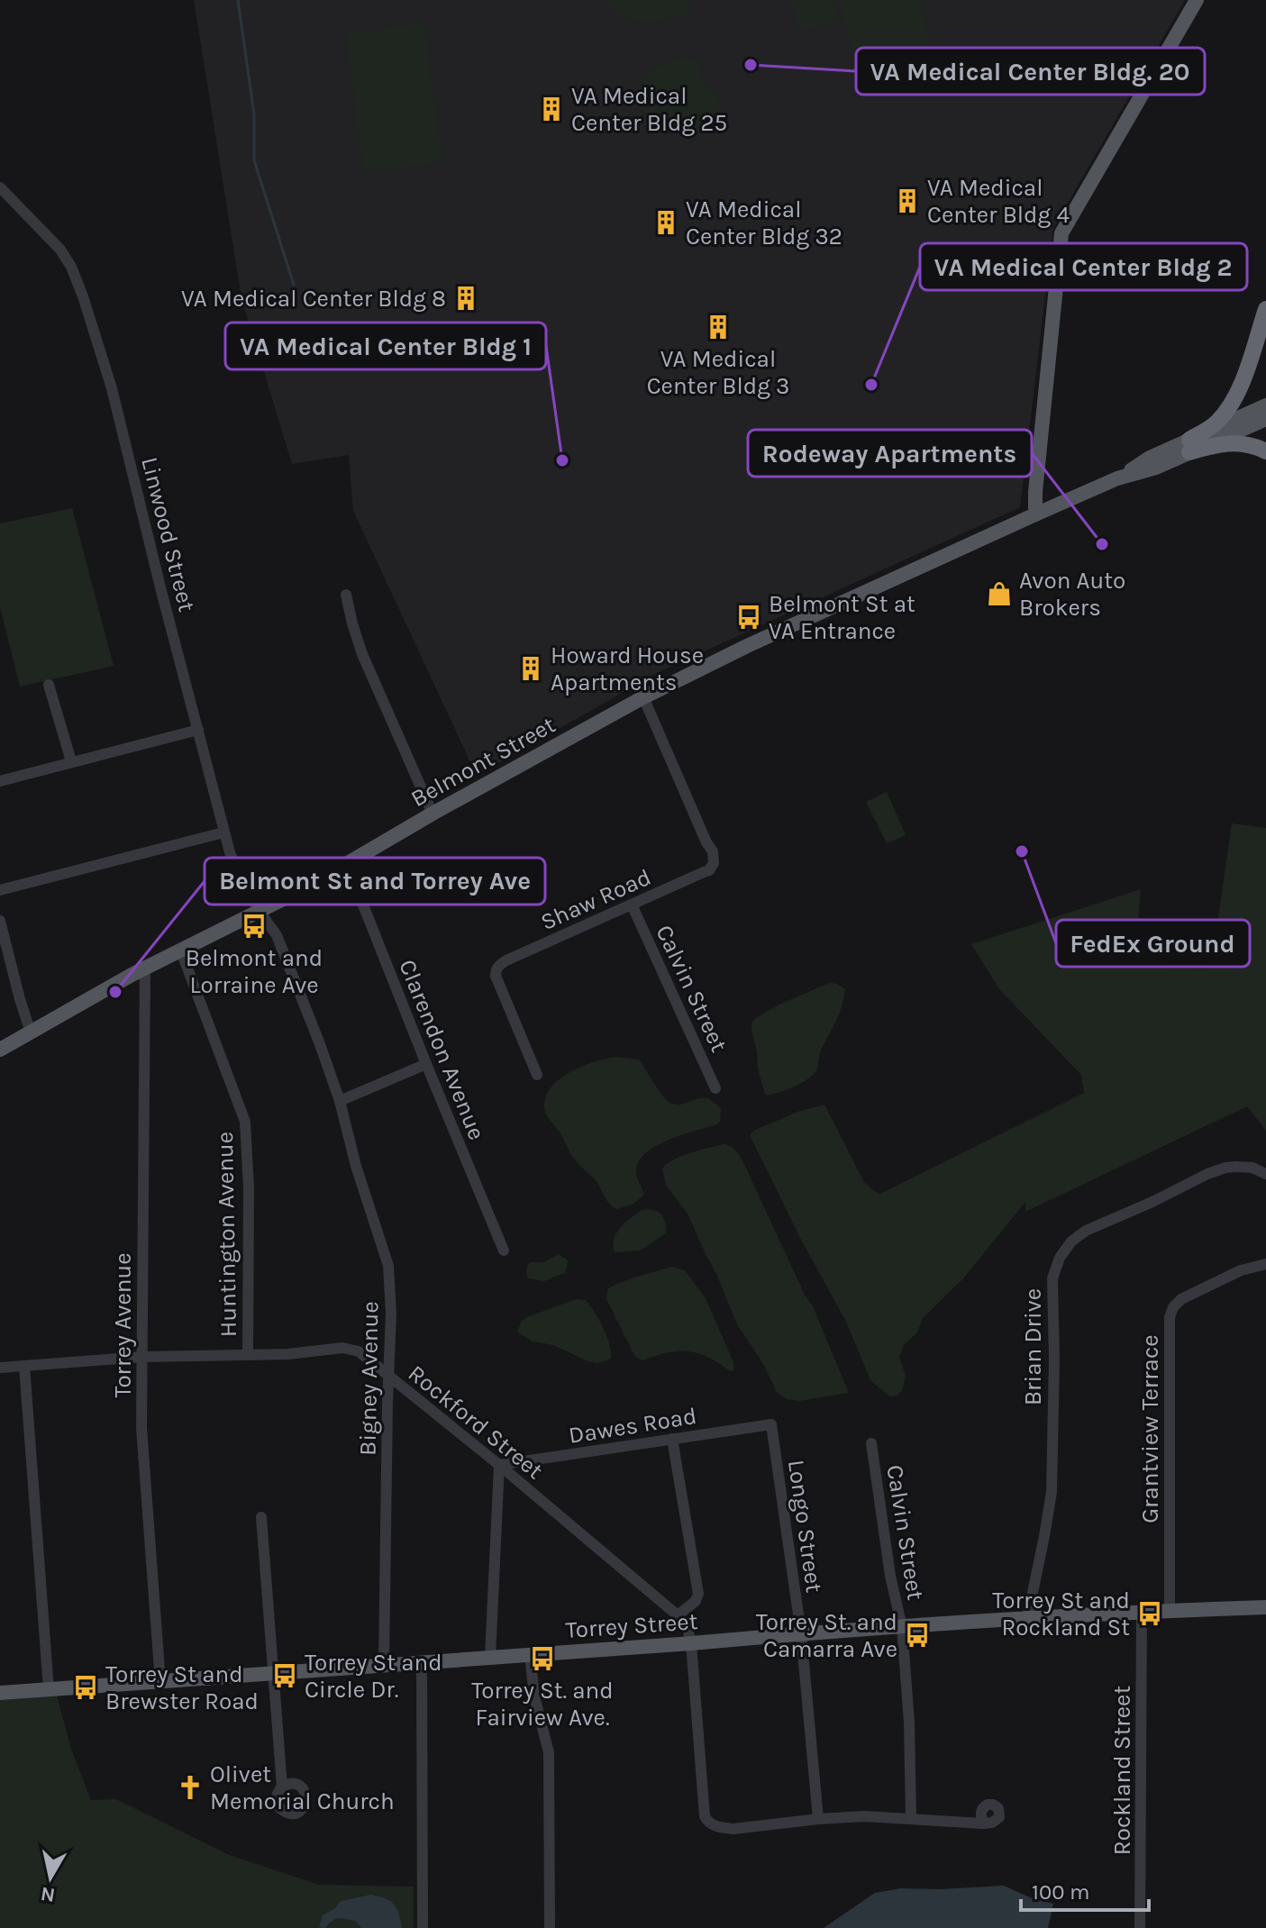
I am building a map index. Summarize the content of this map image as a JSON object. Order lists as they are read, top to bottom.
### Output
{
  "streets": {
    "main road": ["Belmont Street", "Torrey Street"],
    "street": [
      "Linwood Street",
      "Shaw Road",
      "Calvin Street",
      "Clarendon Avenue",
      "Huntington Avenue",
      "Torrey Avenue",
      "Brian Drive",
      "Bigney Avenue",
      "Rockford Street",
      "Dawes Road",
      "Grantview Terrace",
      "Longo Street",
      "Rockland Street"
    ]
  },
  "crossings": [
    ["Linwood Street", "Belmont Street"],
    ["Linwood Street", "Bigney Avenue"],
    ["Belmont Street", "Shaw Road"],
    ["Belmont Street", "Clarendon Avenue"],
    ["Belmont Street", "Huntington Avenue"],
    ["Belmont Street", "Torrey Avenue"],
    ["Belmont Street", "Bigney Avenue"],
    ["Shaw Road", "Calvin Street"],
    ["Calvin Street", "Torrey Street"],
    ["Huntington Avenue", "Rockford Street"],
    ["Torrey Avenue", "Rockford Street"],
    ["Torrey Avenue", "Torrey Street"],
    ["Brian Drive", "Torrey Street"],
    ["Bigney Avenue", "Rockford Street"],
    ["Bigney Avenue", "Torrey Street"],
    ["Rockford Street", "Dawes Road"],
    ["Rockford Street", "Torrey Street"],
    ["Dawes Road", "Longo Street"],
    ["Grantview Terrace", "Torrey Street"],
    ["Longo Street", "Torrey Street"],
    ["Torrey Street", "Rockland Street"]
  ],
  "places": {
    "other": [
      "VA Medical Center Bldg. 20",
      "VA Medical Center Bldg 2",
      "VA Medical Center Bldg 1",
      "Rodeway Apartments",
      "FedEx Ground",
      "Belmont St and Torrey Ave"
    ],
    "building": [
      "VA Medical Center Bldg 25",
      "VA Medical Center Bldg 4",
      "VA Medical Center Bldg 32",
      "VA Medical Center Bldg 8",
      "VA Medical Center Bldg 3",
      "Howard House Apartments"
    ],
    "shop": ["Avon Auto Brokers"],
    "bus stop": [
      "Belmont St at VA Entrance",
      "Belmont and Lorraine Ave",
      "Torrey St and Rockland St",
      "Torrey St. and Camarra Ave",
      "Torrey St. and Fairview Ave.",
      "Torrey St and Circle Dr.",
      "Torrey St and Brewster Road"
    ],
    "church": ["Olivet Memorial Church"]
  },
  "scale_bar": "100 m",
  "north": "bottom"
}
